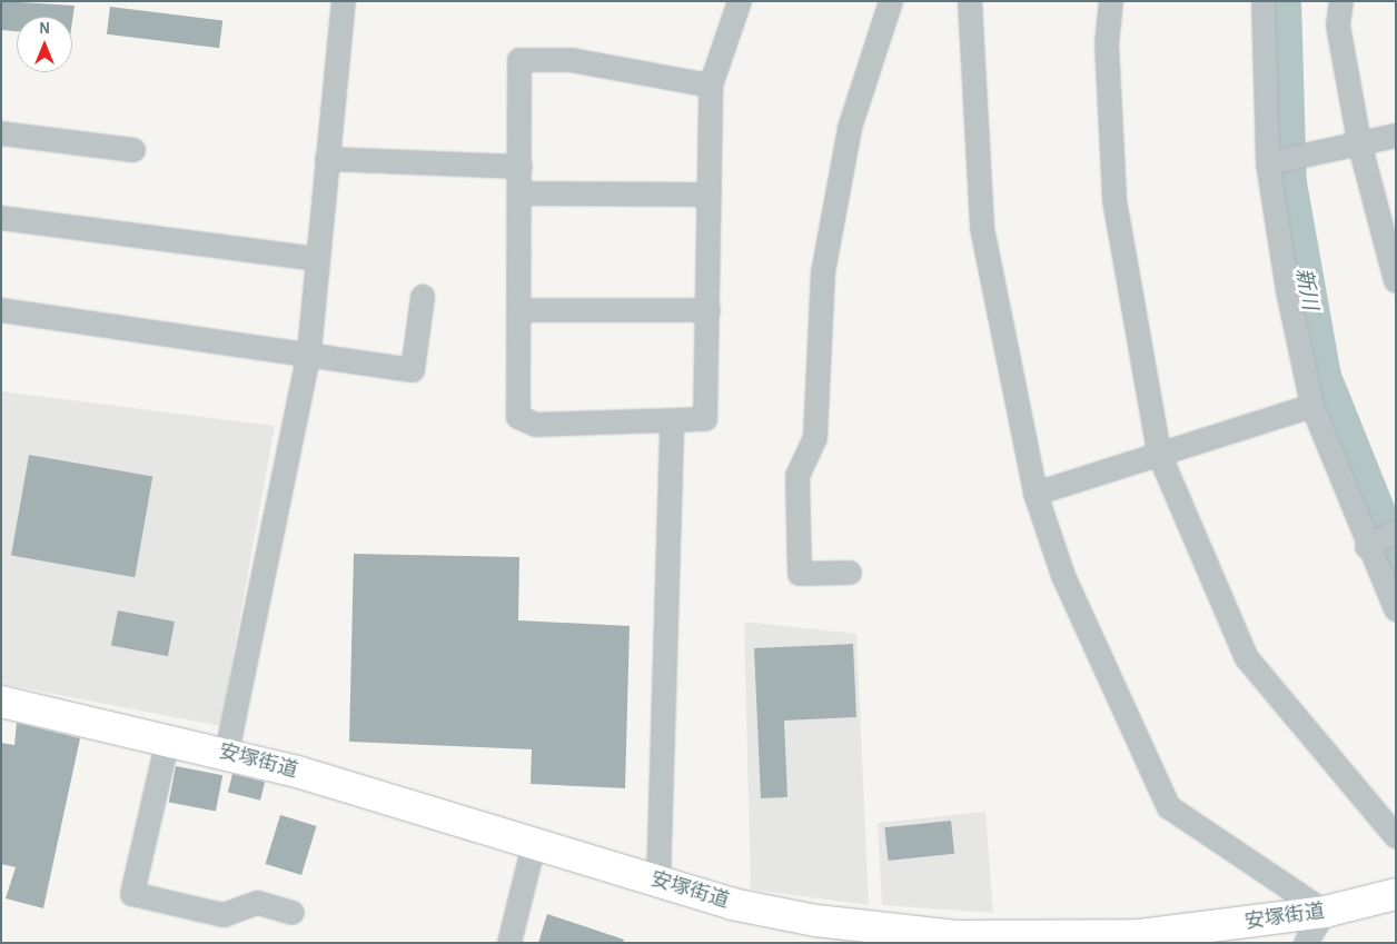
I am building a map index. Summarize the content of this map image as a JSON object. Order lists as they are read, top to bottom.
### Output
{
  "streets": {
    "main road": ["安塚街道"]
  },
  "water": ["新川"],
  "north": "top"
}
